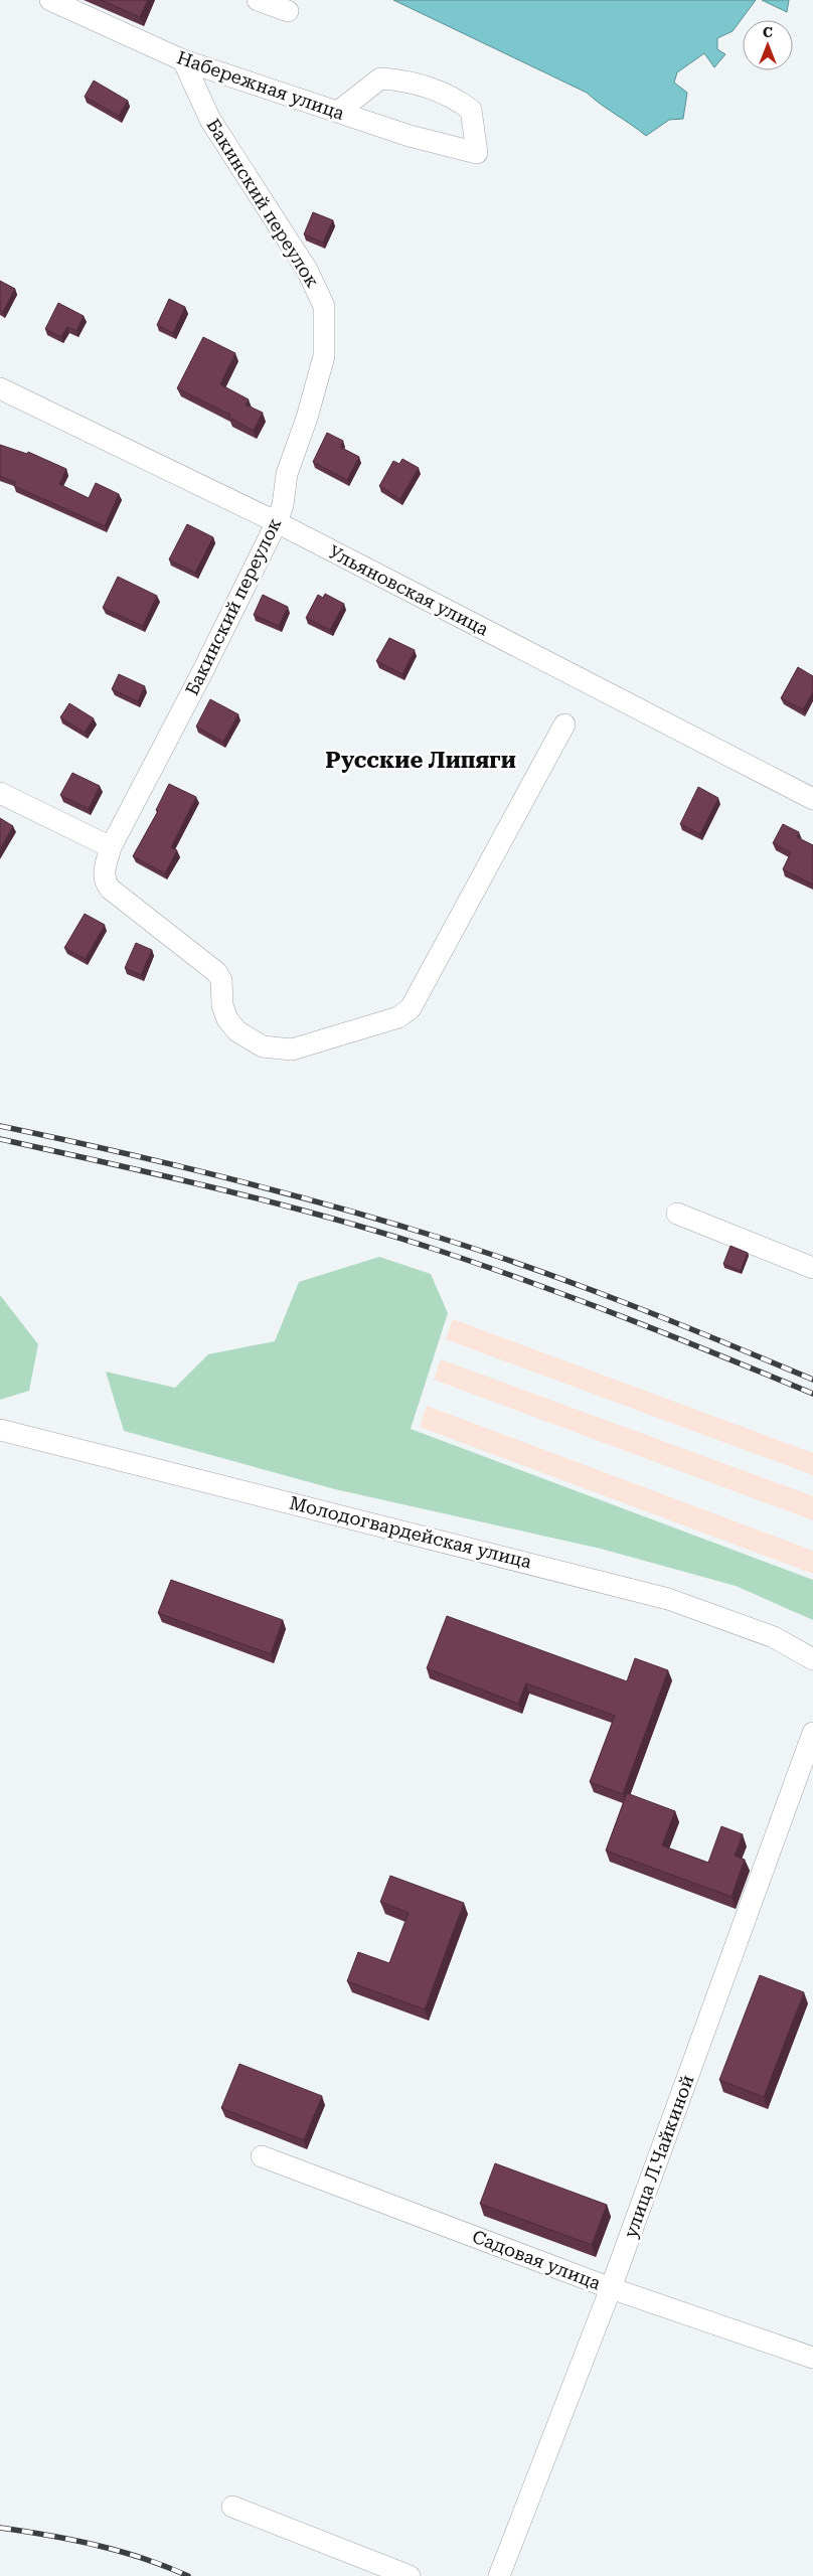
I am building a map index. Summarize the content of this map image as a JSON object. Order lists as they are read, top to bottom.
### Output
{
  "streets": {
    "street": [
      "Набережная улица",
      "Бакинский переулок",
      "Ульяновская улица",
      "Молодогвардейская улица",
      "улица Л.Чайкиной",
      "Садовая улица"
    ]
  },
  "crossings": [
    ["Набережная улица", "Бакинский переулок"],
    ["Бакинский переулок", "Ульяновская улица"],
    ["улица Л.Чайкиной", "Садовая улица"]
  ],
  "districts": ["Русские Липяги"],
  "north": "top"
}
